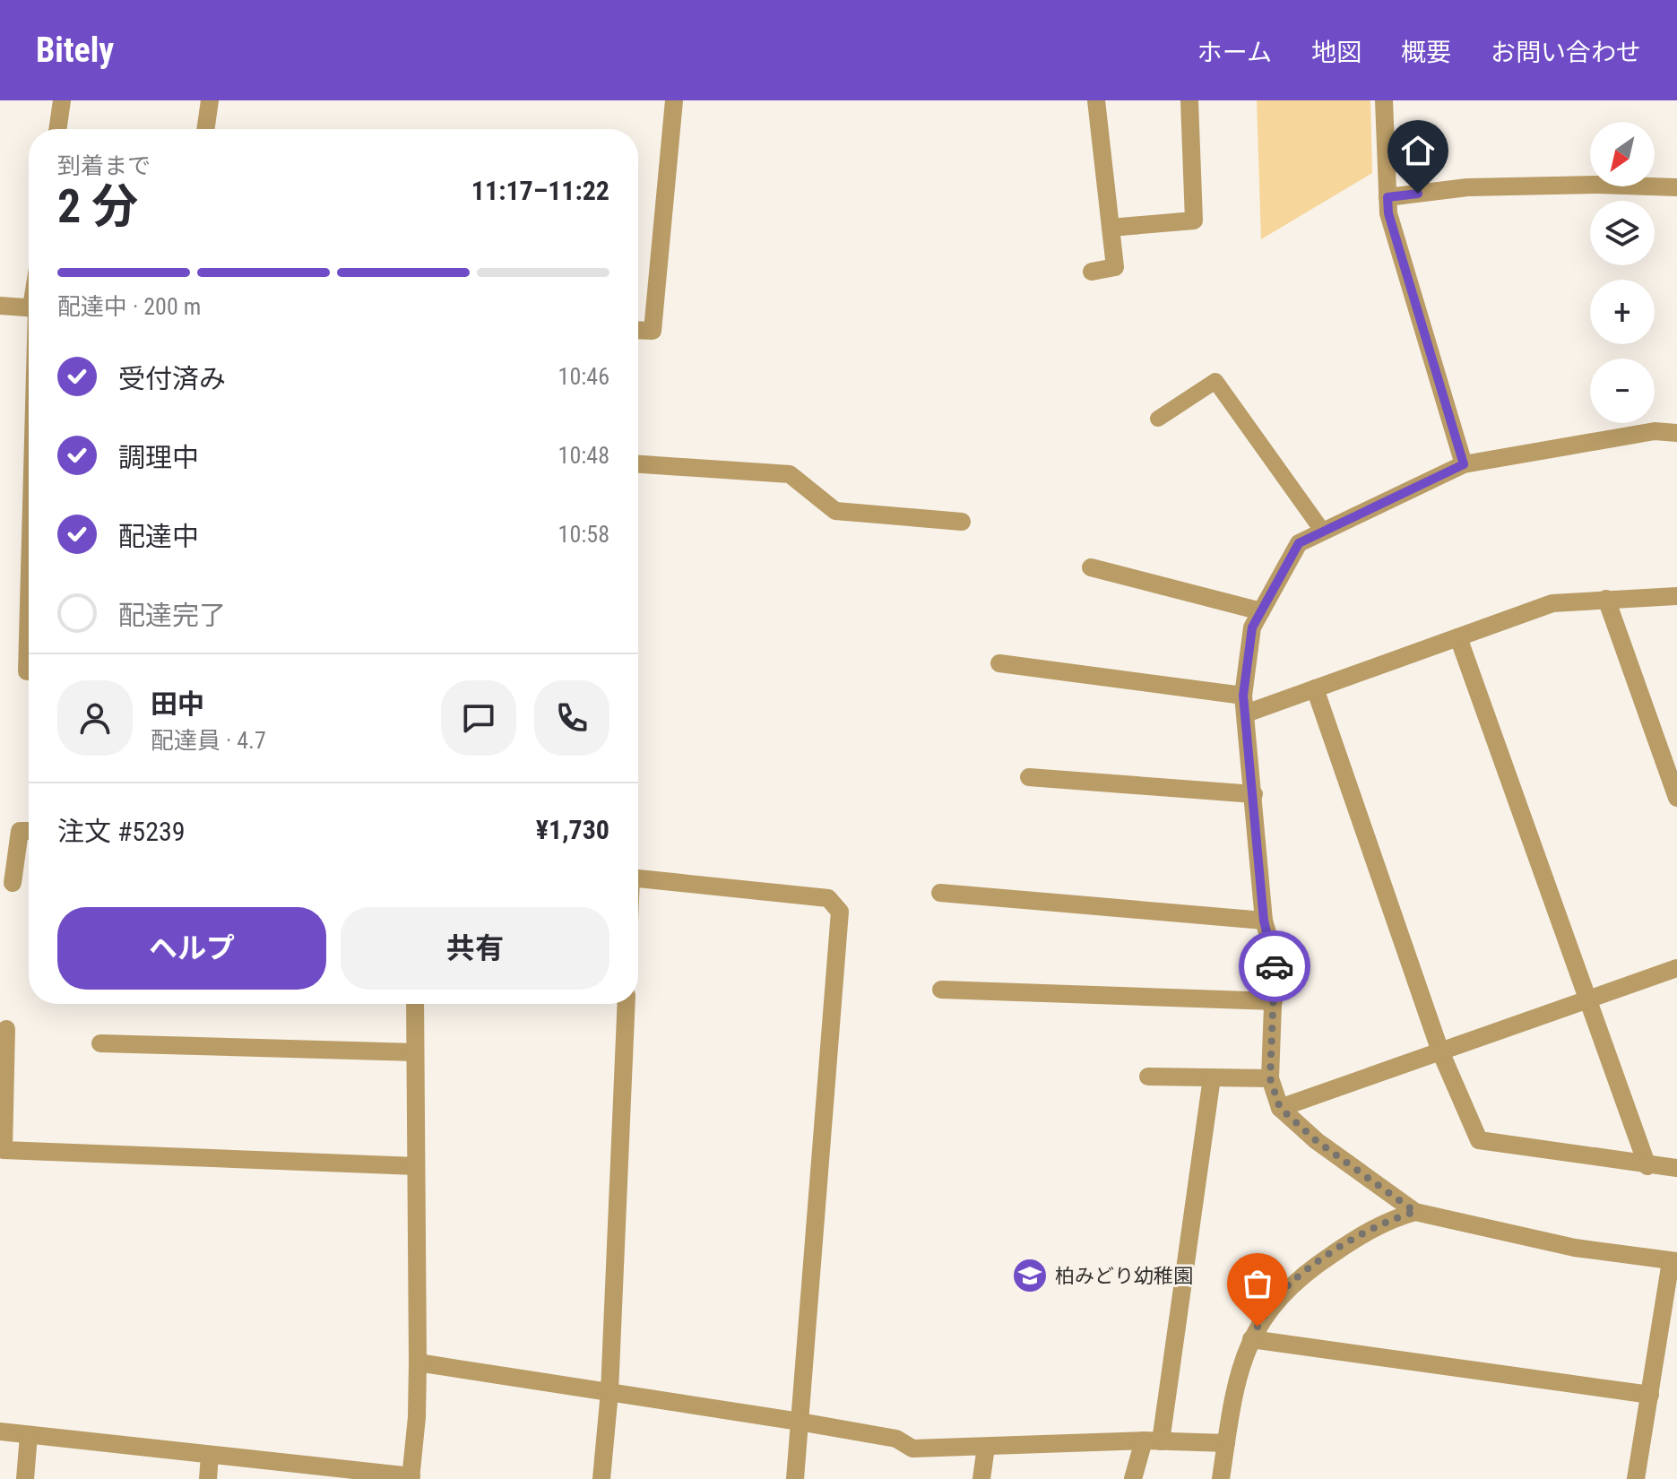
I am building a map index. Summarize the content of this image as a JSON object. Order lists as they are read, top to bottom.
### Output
{
  "places": {
    "school or university": ["柏みどり幼稚園"]
  },
  "north": "bottom left",
  "page": {
    "header": "Bitely",
    "nav": [
      "ホーム",
      "地図",
      "概要",
      "お問い合わせ"
    ],
    "map_buttons": ["+", "−"],
    "heading": ["2 分", "到着まで", "11:17–11:22"],
    "panel": [
      "田中",
      "配達員 · 4.7",
      "注文 #5239",
      "¥1,730"
    ],
    "bar": "配達中 · 200 m",
    "list": [
      ["受付済み", "10:46"],
      ["調理中", "10:48"],
      ["配達中", "10:58"],
      "配達完了"
    ],
    "buttons": ["ヘルプ", "共有"]
  }
}
